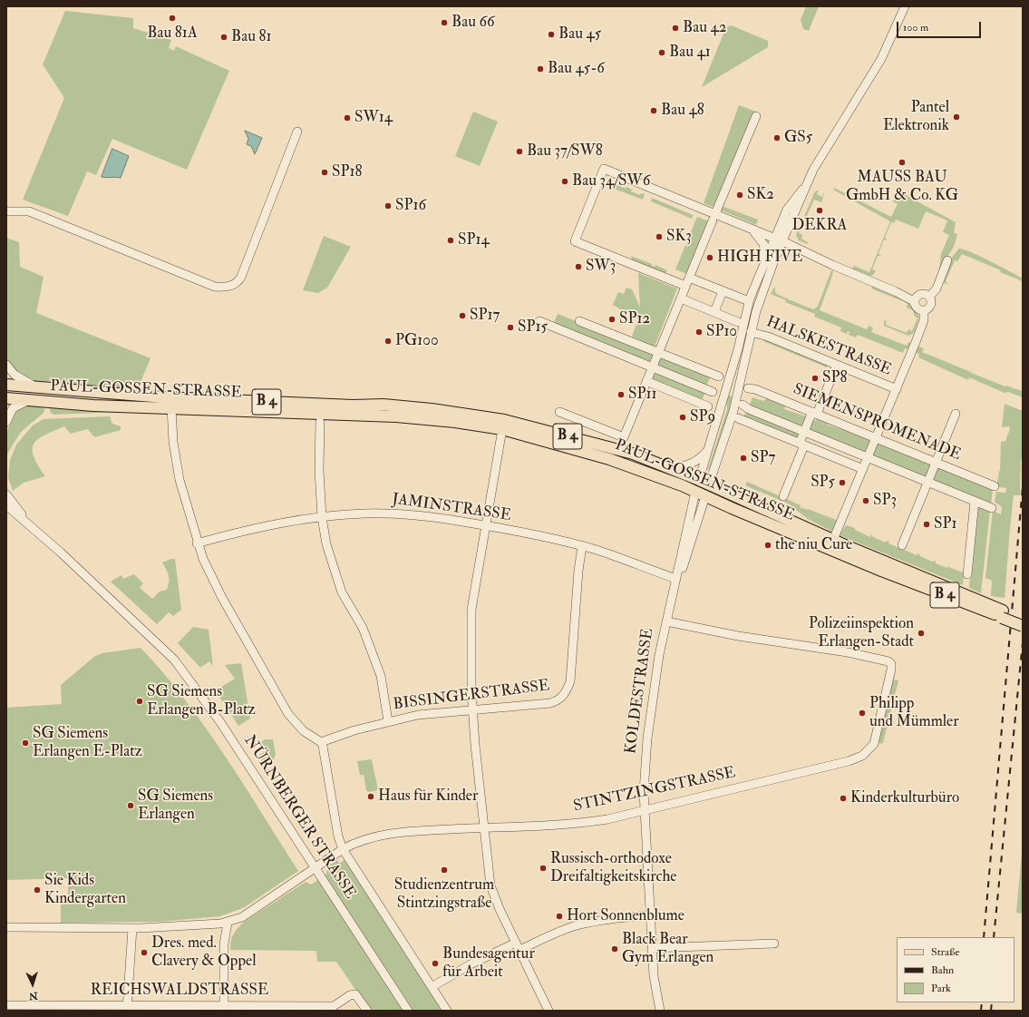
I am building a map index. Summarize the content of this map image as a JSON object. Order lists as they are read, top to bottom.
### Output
{
  "streets": {
    "main road": ["PAUL-GOSSEN-STRASSE", "B 4", "KOLDESTRASSE"],
    "street": [
      "HALSKESTRASSE",
      "SIEMENSPROMENADE",
      "JAMINSTRASSE",
      "BISSINGERSTRASSE",
      "STINTZINGSTRASSE",
      "NÜRNBERGER STRASSE",
      "REICHSWALDSTRASSE"
    ]
  },
  "crossings": [
    ["PAUL-GOSSEN-STRASSE", "KOLDESTRASSE"],
    ["JAMINSTRASSE", "KOLDESTRASSE"],
    ["JAMINSTRASSE", "BISSINGERSTRASSE"],
    ["KOLDESTRASSE", "STINTZINGSTRASSE"],
    ["STINTZINGSTRASSE", "NÜRNBERGER STRASSE"]
  ],
  "places": [
    "Bau 81A",
    "Bau 66",
    "Bau 42",
    "Bau 45",
    "Bau 81",
    "Bau 41",
    "Bau 45-6",
    "Bau 48",
    "Pantel Elektronik",
    "SW14",
    "GS5",
    "Bau 37/SW8",
    "MAUSS BAU GmbH & Co. KG",
    "SP18",
    "Bau 34/SW6",
    "SK2",
    "SP16",
    "DEKRA",
    "SK3",
    "SP14",
    "HIGH FIVE",
    "SW3",
    "SP17",
    "SP12",
    "SP15",
    "SP10",
    "PG100",
    "SP8",
    "SP11",
    "SP9",
    "SP7",
    "SP5",
    "SP3",
    "SP1",
    "the niu Cure",
    "Polizeiinspektion Erlangen-Stadt",
    "SG Siemens Erlangen B-Platz",
    "Philipp und Mümmler",
    "SG Siemens Erlangen E-Platz",
    "Haus für Kinder",
    "Kinderkulturbüro",
    "SG Siemens Erlangen",
    "Russisch-orthodoxe Dreifaltigkeitskirche",
    "Studienzentrum Stintzingstraße",
    "Sie Kids Kindergarten",
    "Hort Sonnenblume",
    "Black Bear Gym Erlangen",
    "Dres. med. Clavery & Oppel",
    "Bundesagentur für Arbeit"
  ],
  "legend": ["Straße", "Bahn", "Park"],
  "scale_bar": "100 m",
  "north": "bottom"
}
